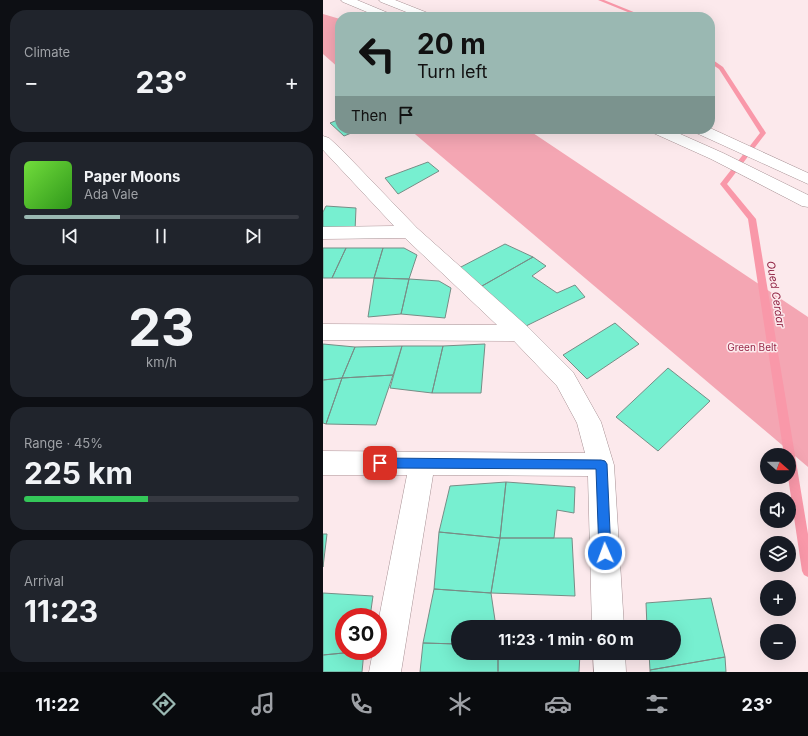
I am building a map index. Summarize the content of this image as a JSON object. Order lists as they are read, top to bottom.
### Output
{
  "water": ["Oued Cerdar"],
  "parks": ["Green Belt"],
  "north": "right",
  "page": {
    "tile": [
      "Climate",
      ["23", "km/h"],
      ["Range · 45%", "225 km"],
      ["Arrival", "11:23"]
    ],
    "turn": ["20 m", "Turn left"],
    "heat": ["−", "23°", "+"],
    "then": "Then",
    "song": ["Paper Moons", "Ada Vale"],
    "map_buttons": ["+", "−"],
    "limit": "30",
    "trip": "11:23 · 1 min · 60 m",
    "tabs": ["11:22", "23°"]
  }
}
